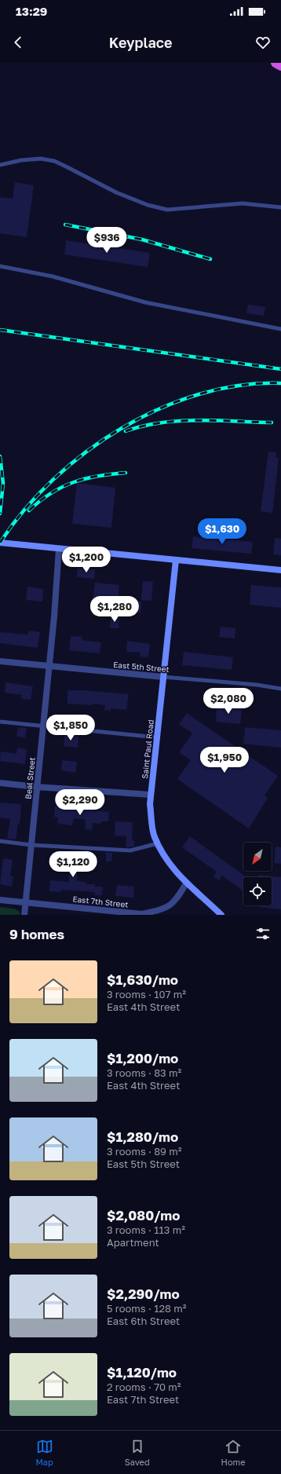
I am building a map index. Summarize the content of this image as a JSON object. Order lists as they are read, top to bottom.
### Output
{
  "streets": {
    "main road": ["Saint Paul Road"],
    "street": ["East 5th Street", "Beal Street", "East 7th Street"]
  },
  "crossings": [
    ["East 5th Street", "Saint Paul Road"],
    ["East 5th Street", "Beal Street"],
    ["Saint Paul Road", "East 7th Street"],
    ["Beal Street", "East 7th Street"]
  ],
  "north": "bottom left",
  "page": {
    "status": "13:29",
    "header": "Keyplace",
    "price": [
      "$936",
      "$1,630",
      "$1,200",
      "$1,280",
      "$2,080",
      "$1,850",
      "$1,950",
      "$2,290",
      "$1,120"
    ],
    "heading": "9 homes",
    "list": [
      {
        "name": "$1,630/mo",
        "note": "3 rooms · 107 m² · East 4th Street"
      },
      {
        "name": "$1,200/mo",
        "note": "3 rooms · 83 m² · East 4th Street"
      },
      {
        "name": "$1,280/mo",
        "note": "3 rooms · 89 m² · East 5th Street"
      },
      {
        "name": "$2,080/mo",
        "note": "3 rooms · 113 m² · Apartment"
      },
      {
        "name": "$2,290/mo",
        "note": "5 rooms · 128 m² · East 6th Street"
      },
      {
        "name": "$1,120/mo",
        "note": "2 rooms · 70 m² · East 7th Street"
      }
    ],
    "tabs": ["Map", "Saved", "Home"]
  }
}
